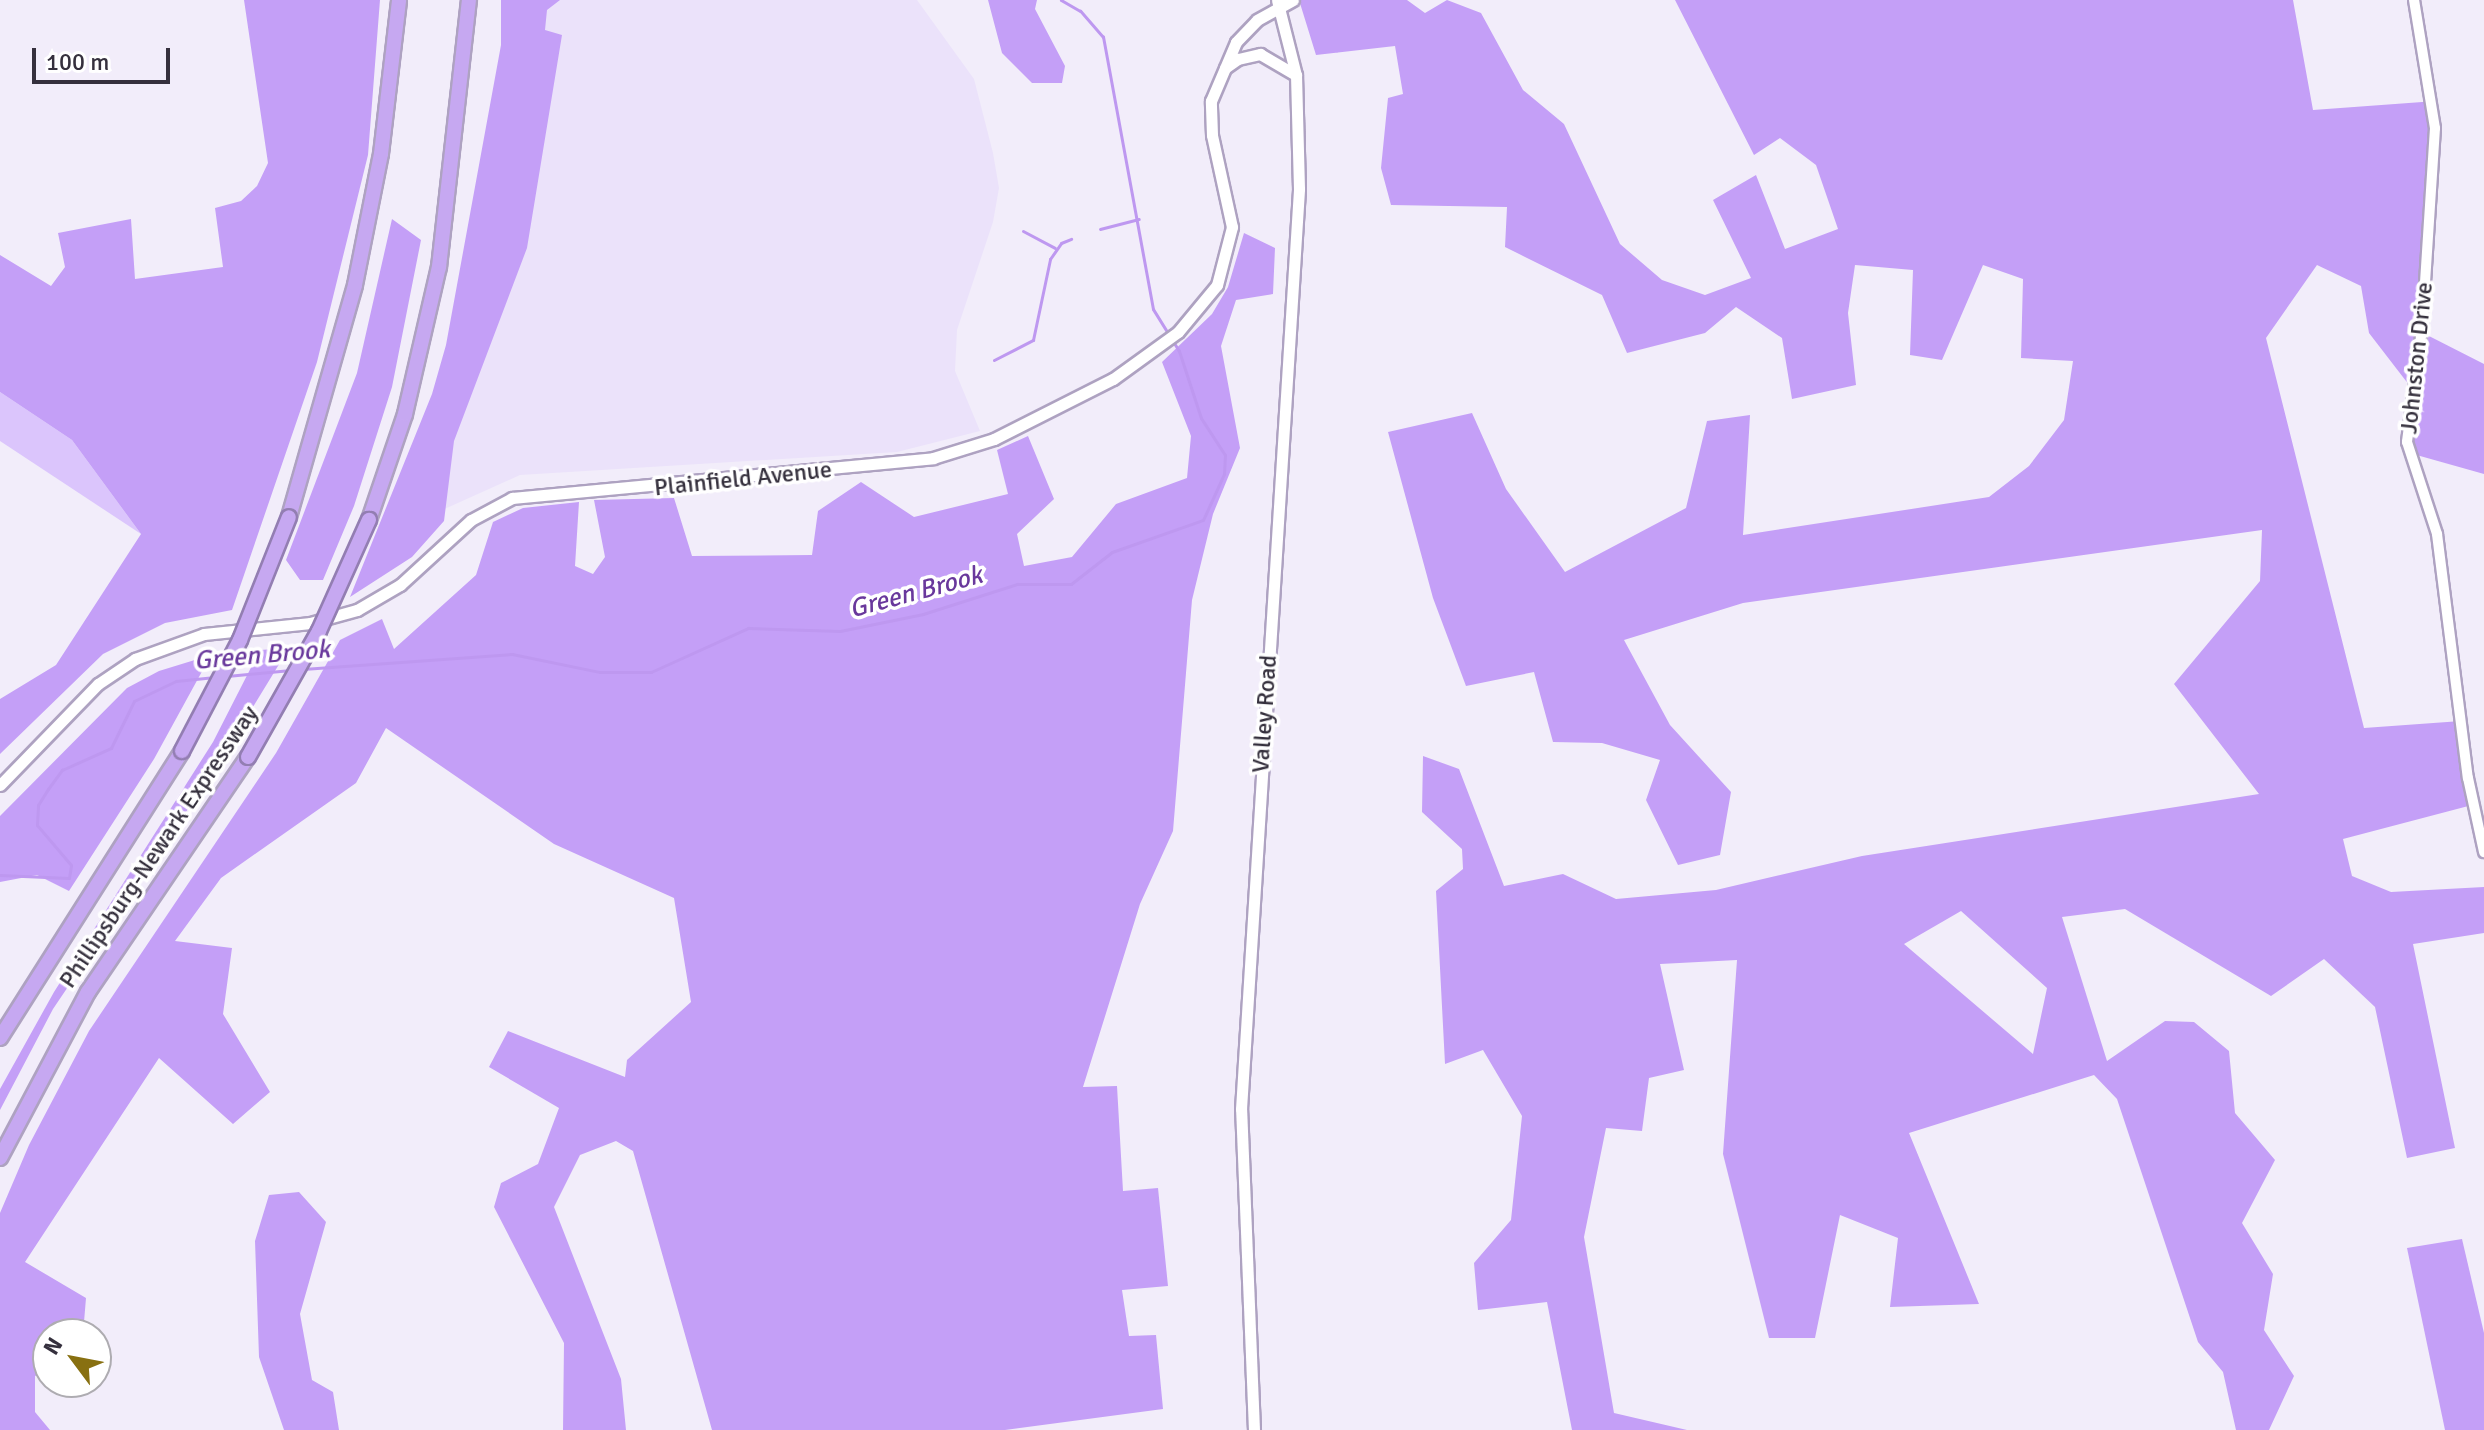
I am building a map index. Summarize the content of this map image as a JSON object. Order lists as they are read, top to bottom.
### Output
{
  "streets": {
    "highway": ["Phillipsburg-Newark Expressway"],
    "main road": ["Plainfield Avenue", "Valley Road"],
    "street": ["Johnston Drive"]
  },
  "crossings": [
    ["Plainfield Avenue", "Valley Road"]
  ],
  "water": ["Green Brook"],
  "scale_bar": "100 m",
  "north": "top left"
}
